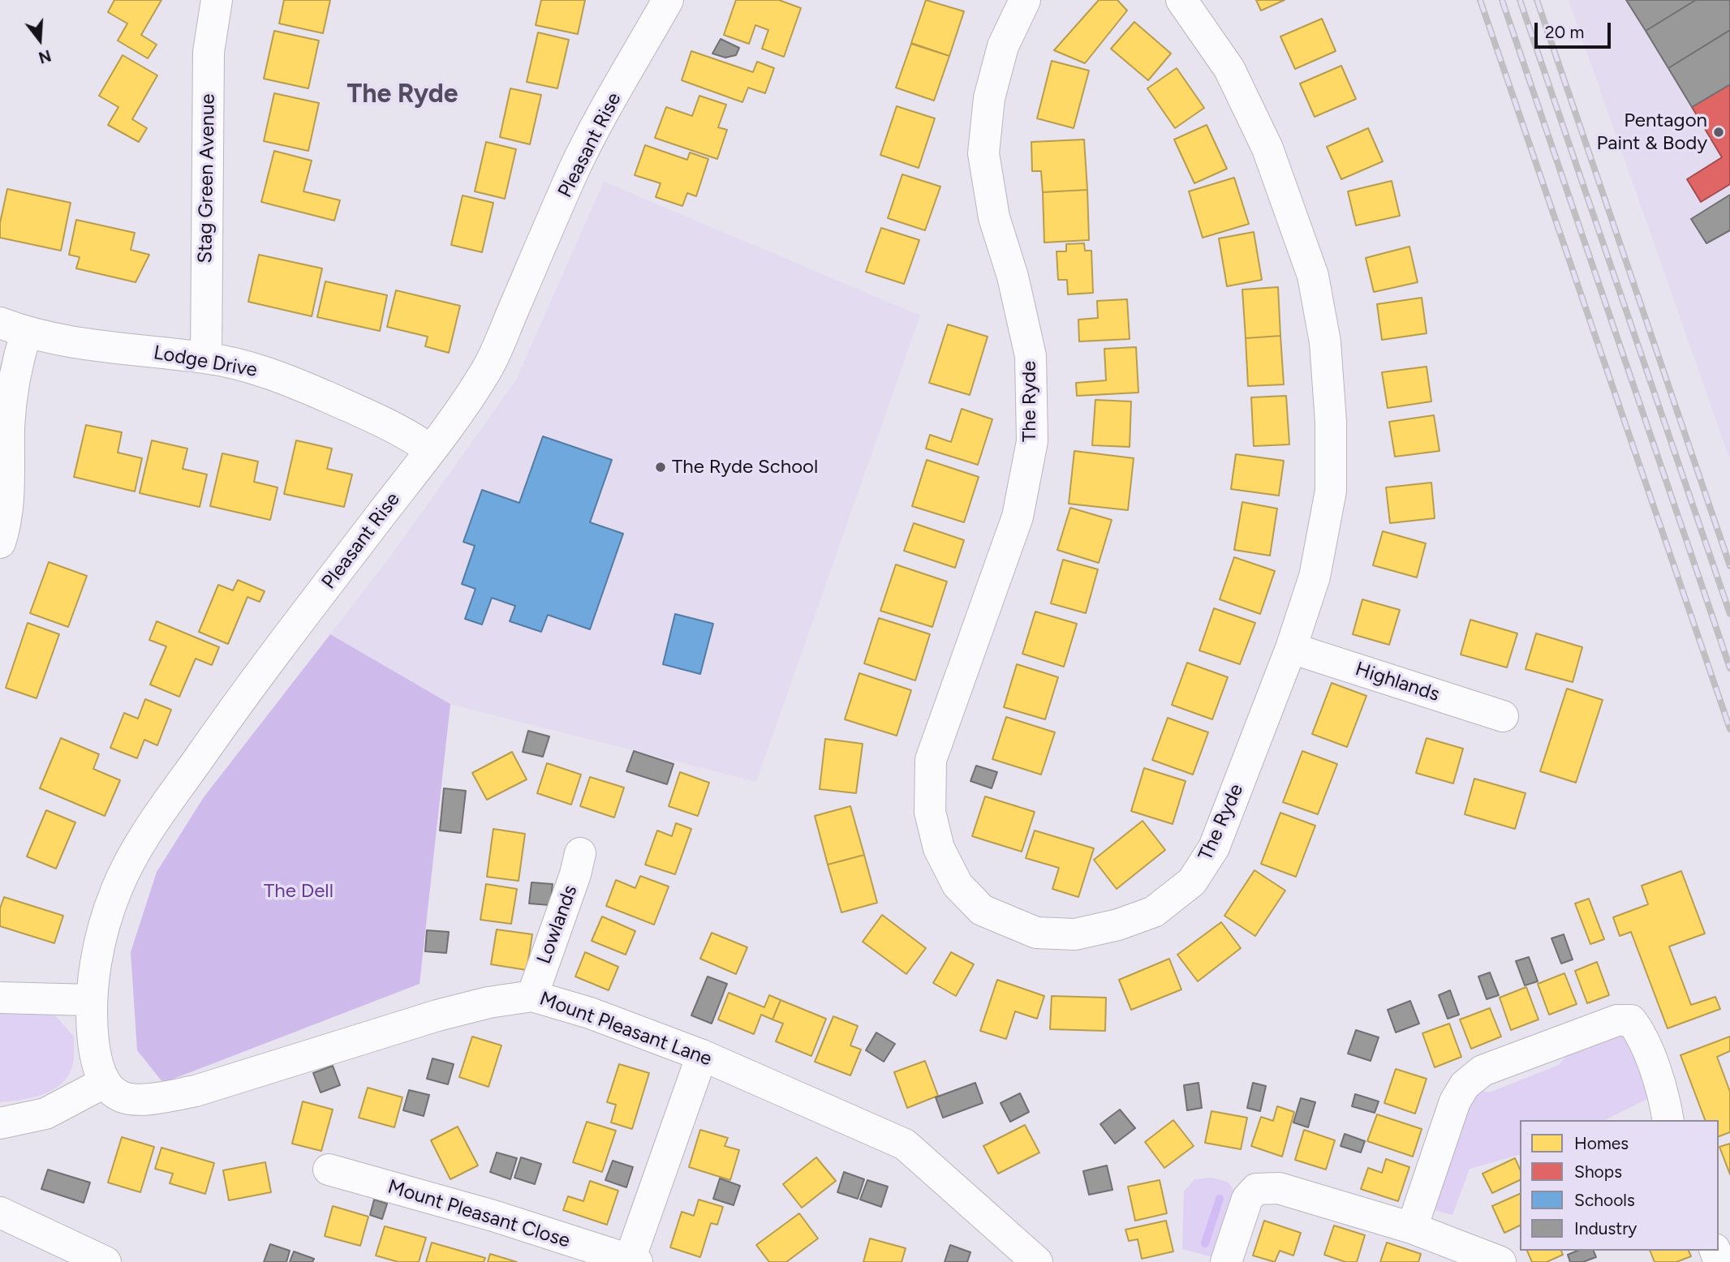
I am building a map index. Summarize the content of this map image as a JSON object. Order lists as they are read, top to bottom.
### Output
{
  "streets": {
    "main road": [
      "Pleasant Rise",
      "Stag Green Avenue",
      "Lodge Drive",
      "The Ryde",
      "Highlands",
      "Lowlands",
      "Mount Pleasant Lane",
      "Mount Pleasant Close"
    ]
  },
  "crossings": [
    ["Pleasant Rise", "Lodge Drive"],
    ["Pleasant Rise", "Mount Pleasant Lane"],
    ["Stag Green Avenue", "Lodge Drive"],
    ["The Ryde", "Highlands"],
    ["Lowlands", "Mount Pleasant Lane"],
    ["Mount Pleasant Lane", "Mount Pleasant Close"]
  ],
  "districts": ["The Ryde"],
  "parks": ["The Dell"],
  "places": ["Pentagon Paint & Body", "The Ryde School"],
  "legend": [
    "Homes",
    "Shops",
    "Schools",
    "Industry"
  ],
  "scale_bar": "20 m",
  "north": "bottom"
}
